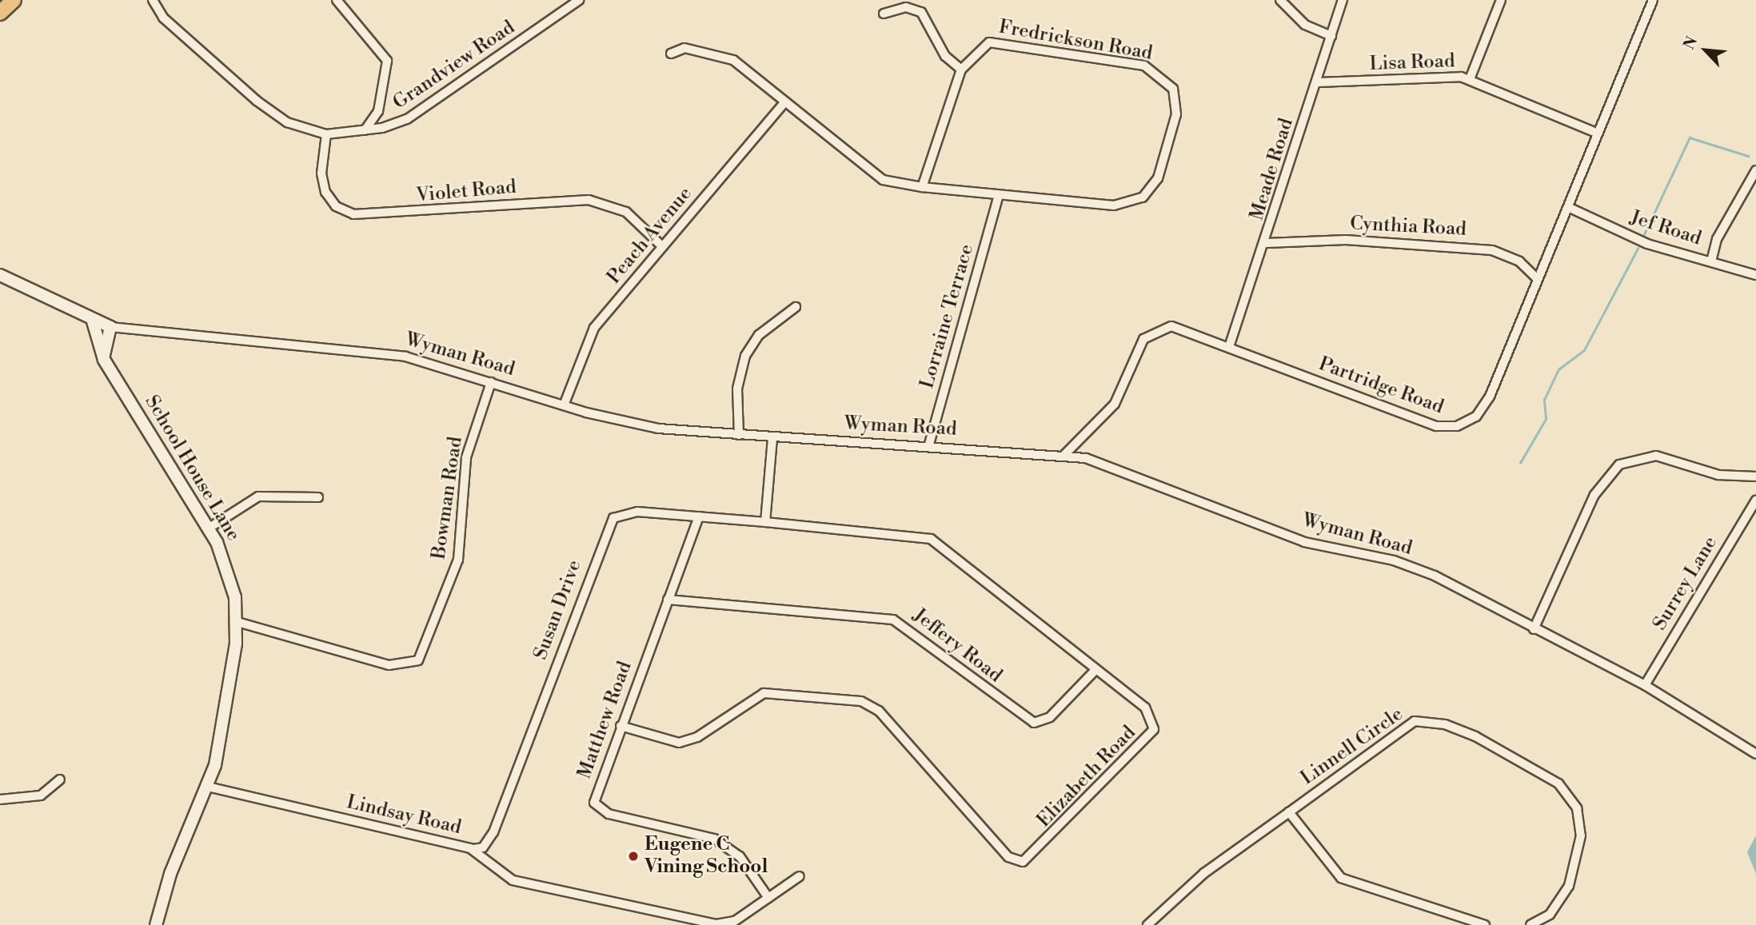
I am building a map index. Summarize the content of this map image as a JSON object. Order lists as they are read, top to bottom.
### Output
{
  "streets": {
    "street": [
      "Fredrickson Road",
      "Lisa Road",
      "Grandview Road",
      "Meade Road",
      "Violet Road",
      "Cynthia Road",
      "Jef Road",
      "Peach Avenue",
      "Lorraine Terrace",
      "Wyman Road",
      "Partridge Road",
      "School House Lane",
      "Bowman Road",
      "Surrey Lane",
      "Susan Drive",
      "Jeffery Road",
      "Matthew Road",
      "Linnell Circle",
      "Elizabeth Road",
      "Lindsay Road"
    ]
  },
  "crossings": [
    ["Fredrickson Road", "Peach Avenue"],
    ["Fredrickson Road", "Lorraine Terrace"],
    ["Lisa Road", "Meade Road"],
    ["Lisa Road", "Partridge Road"],
    ["Grandview Road", "Violet Road"],
    ["Meade Road", "Cynthia Road"],
    ["Meade Road", "Partridge Road"],
    ["Violet Road", "Peach Avenue"],
    ["Cynthia Road", "Partridge Road"],
    ["Jef Road", "Partridge Road"],
    ["Peach Avenue", "Wyman Road"],
    ["Lorraine Terrace", "Wyman Road"],
    ["Wyman Road", "Partridge Road"],
    ["Wyman Road", "School House Lane"],
    ["Wyman Road", "Bowman Road"],
    ["Wyman Road", "Surrey Lane"],
    ["School House Lane", "Bowman Road"],
    ["School House Lane", "Lindsay Road"],
    ["Susan Drive", "Matthew Road"],
    ["Susan Drive", "Elizabeth Road"],
    ["Susan Drive", "Lindsay Road"],
    ["Jeffery Road", "Matthew Road"],
    ["Jeffery Road", "Elizabeth Road"],
    ["Matthew Road", "Elizabeth Road"],
    ["Matthew Road", "Lindsay Road"]
  ],
  "places": ["Eugene C Vining School"],
  "north": "top left"
}
